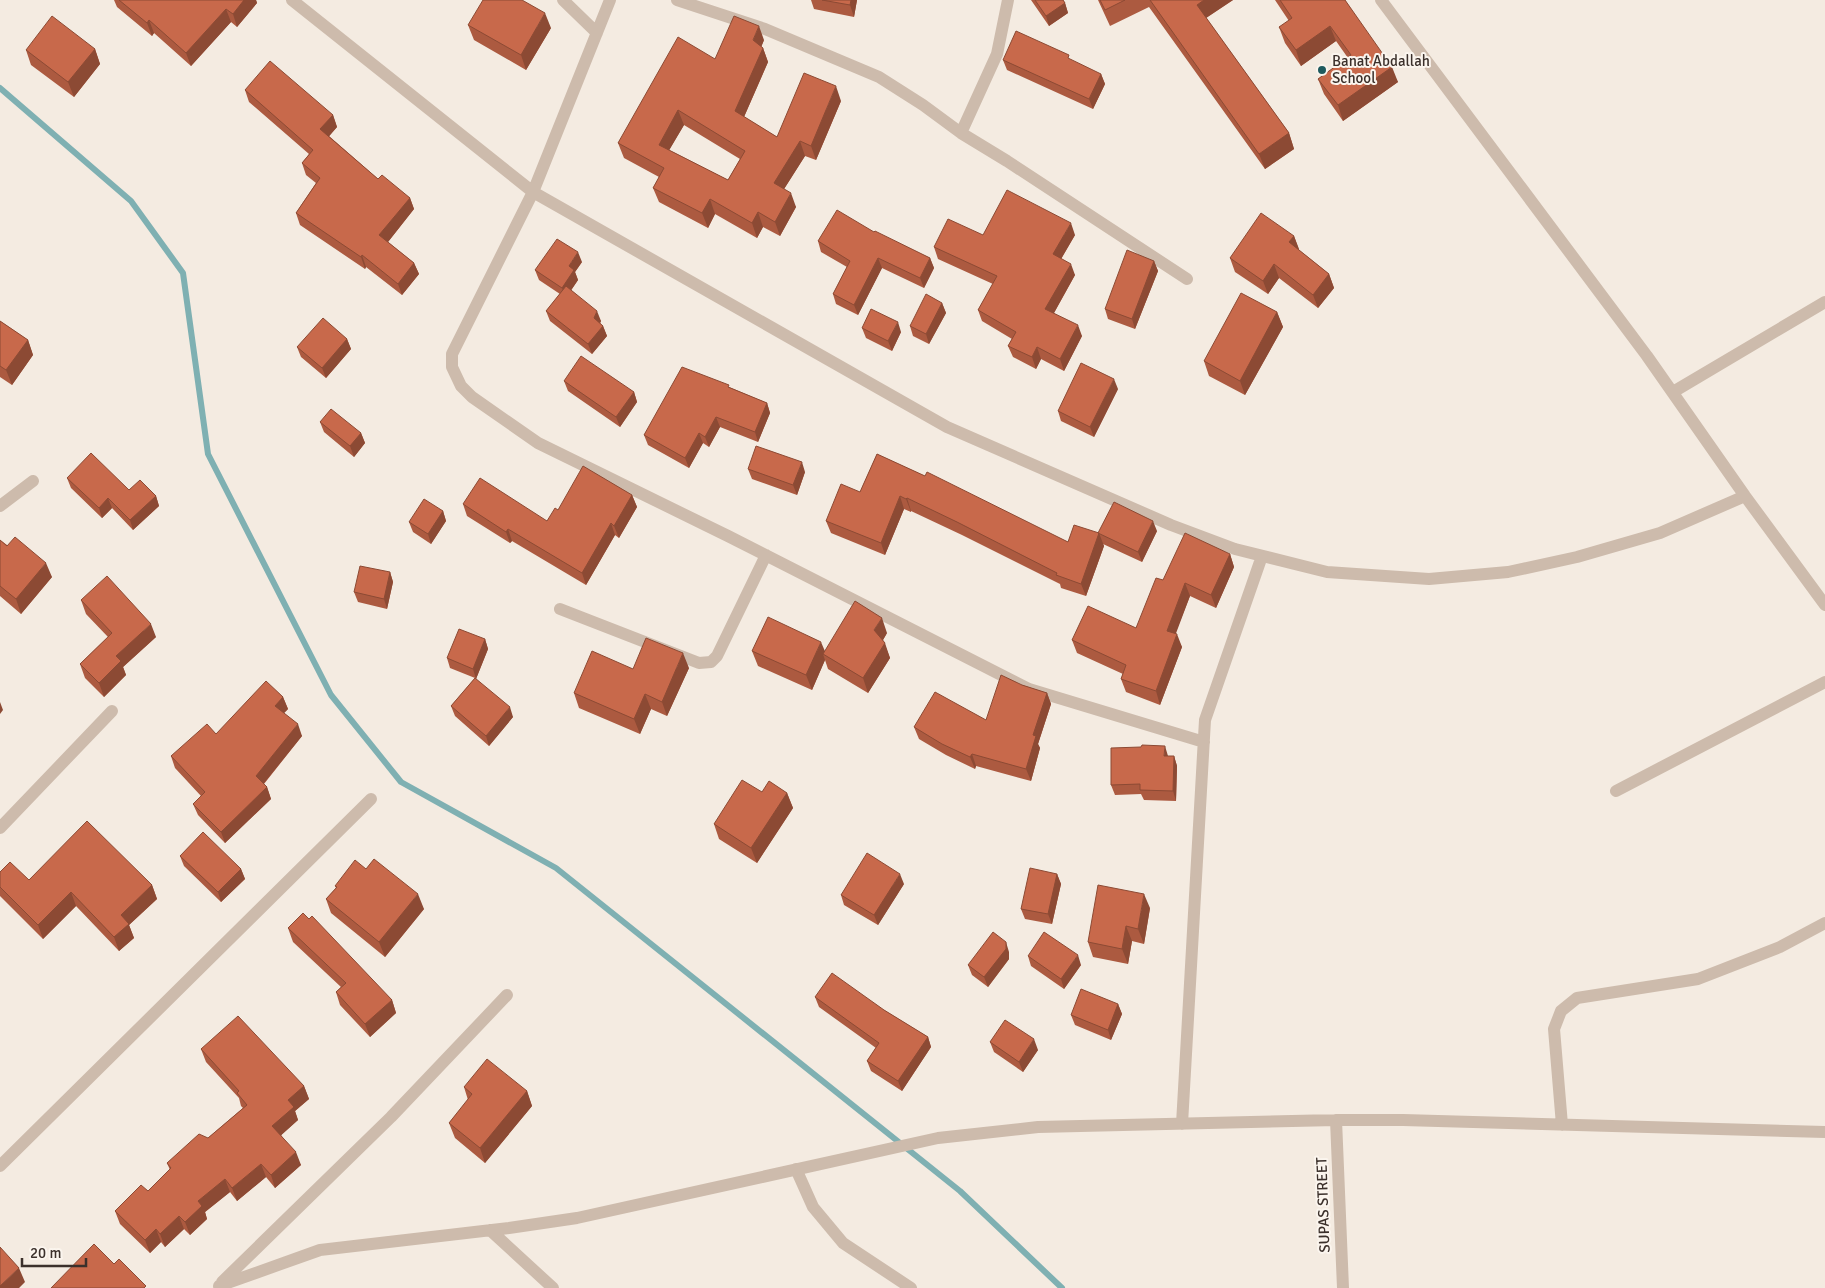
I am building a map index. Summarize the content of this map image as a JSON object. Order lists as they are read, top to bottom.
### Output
{
  "streets": {
    "street": ["SUPAS STREET"]
  },
  "places": ["Banat Abdallah School"],
  "scale_bar": "20 m"
}
